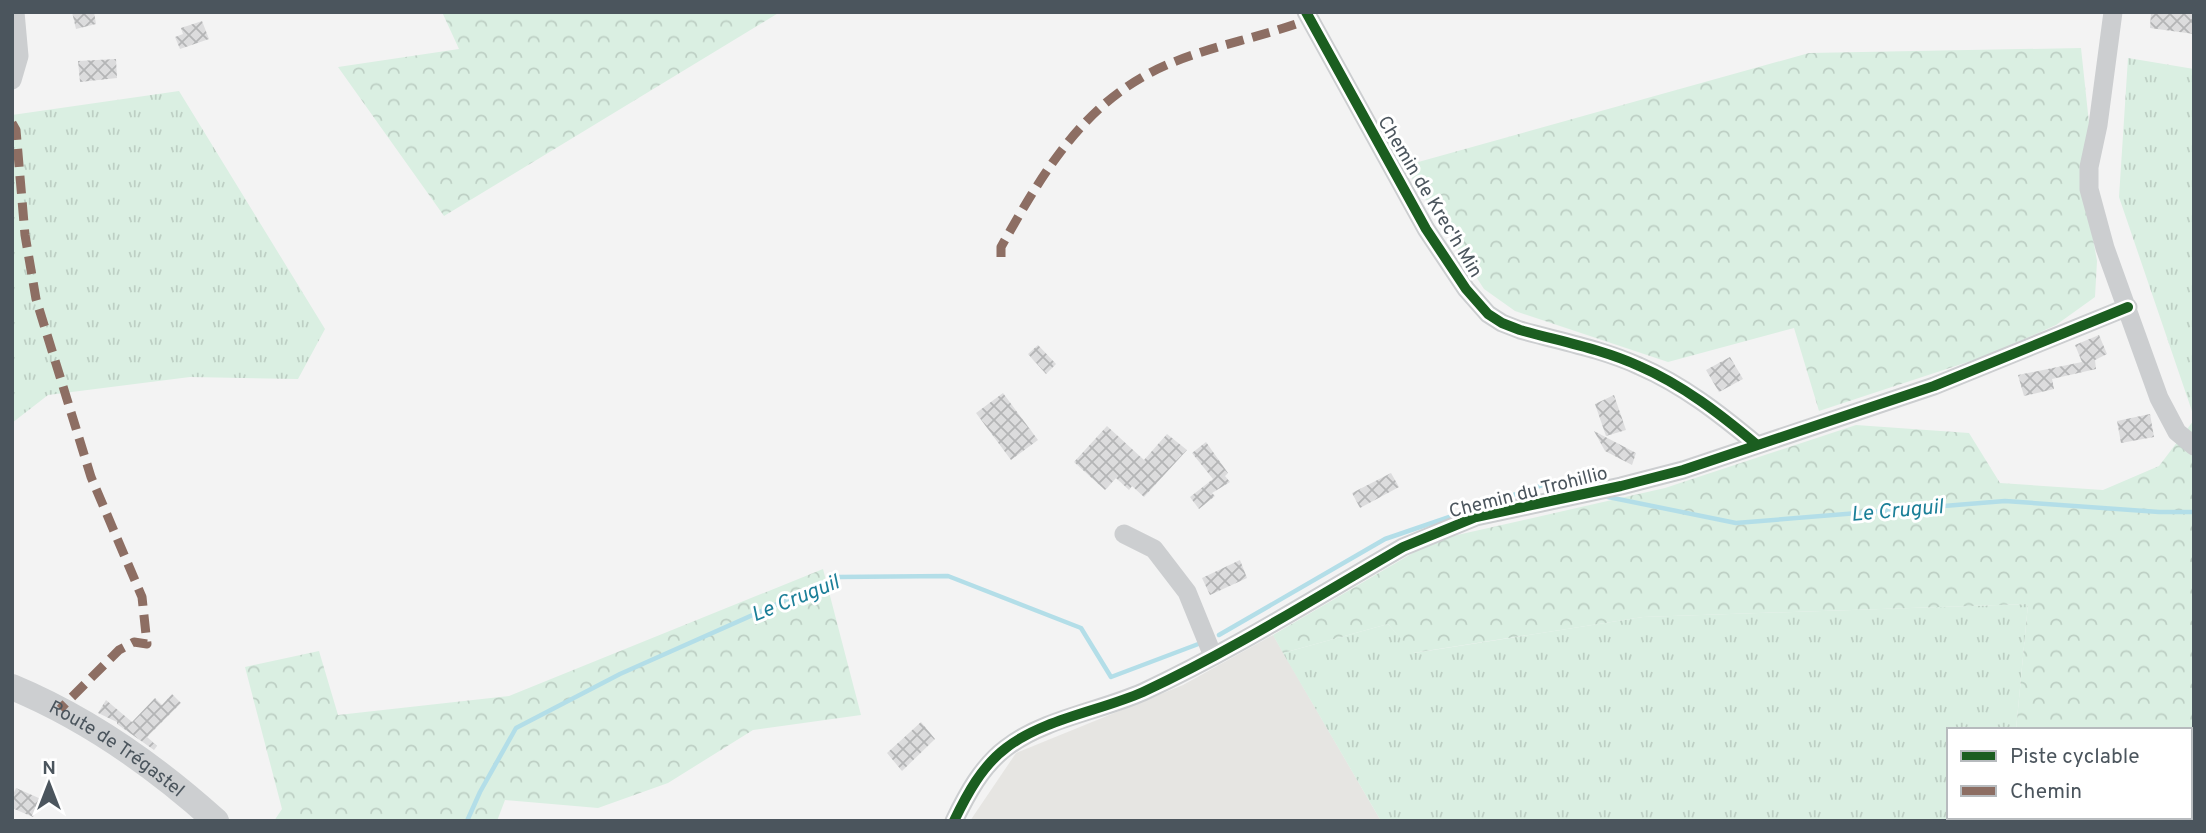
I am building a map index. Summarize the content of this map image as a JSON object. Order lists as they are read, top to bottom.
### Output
{
  "streets": {
    "main road": ["Route de Trégastel"],
    "street": ["Chemin de Krec'h Min", "Chemin du Trohillio"]
  },
  "crossings": [
    ["Chemin de Krec'h Min", "Chemin du Trohillio"]
  ],
  "water": ["Le Cruguil"],
  "legend": ["Piste cyclable", "Chemin"],
  "north": "top"
}
